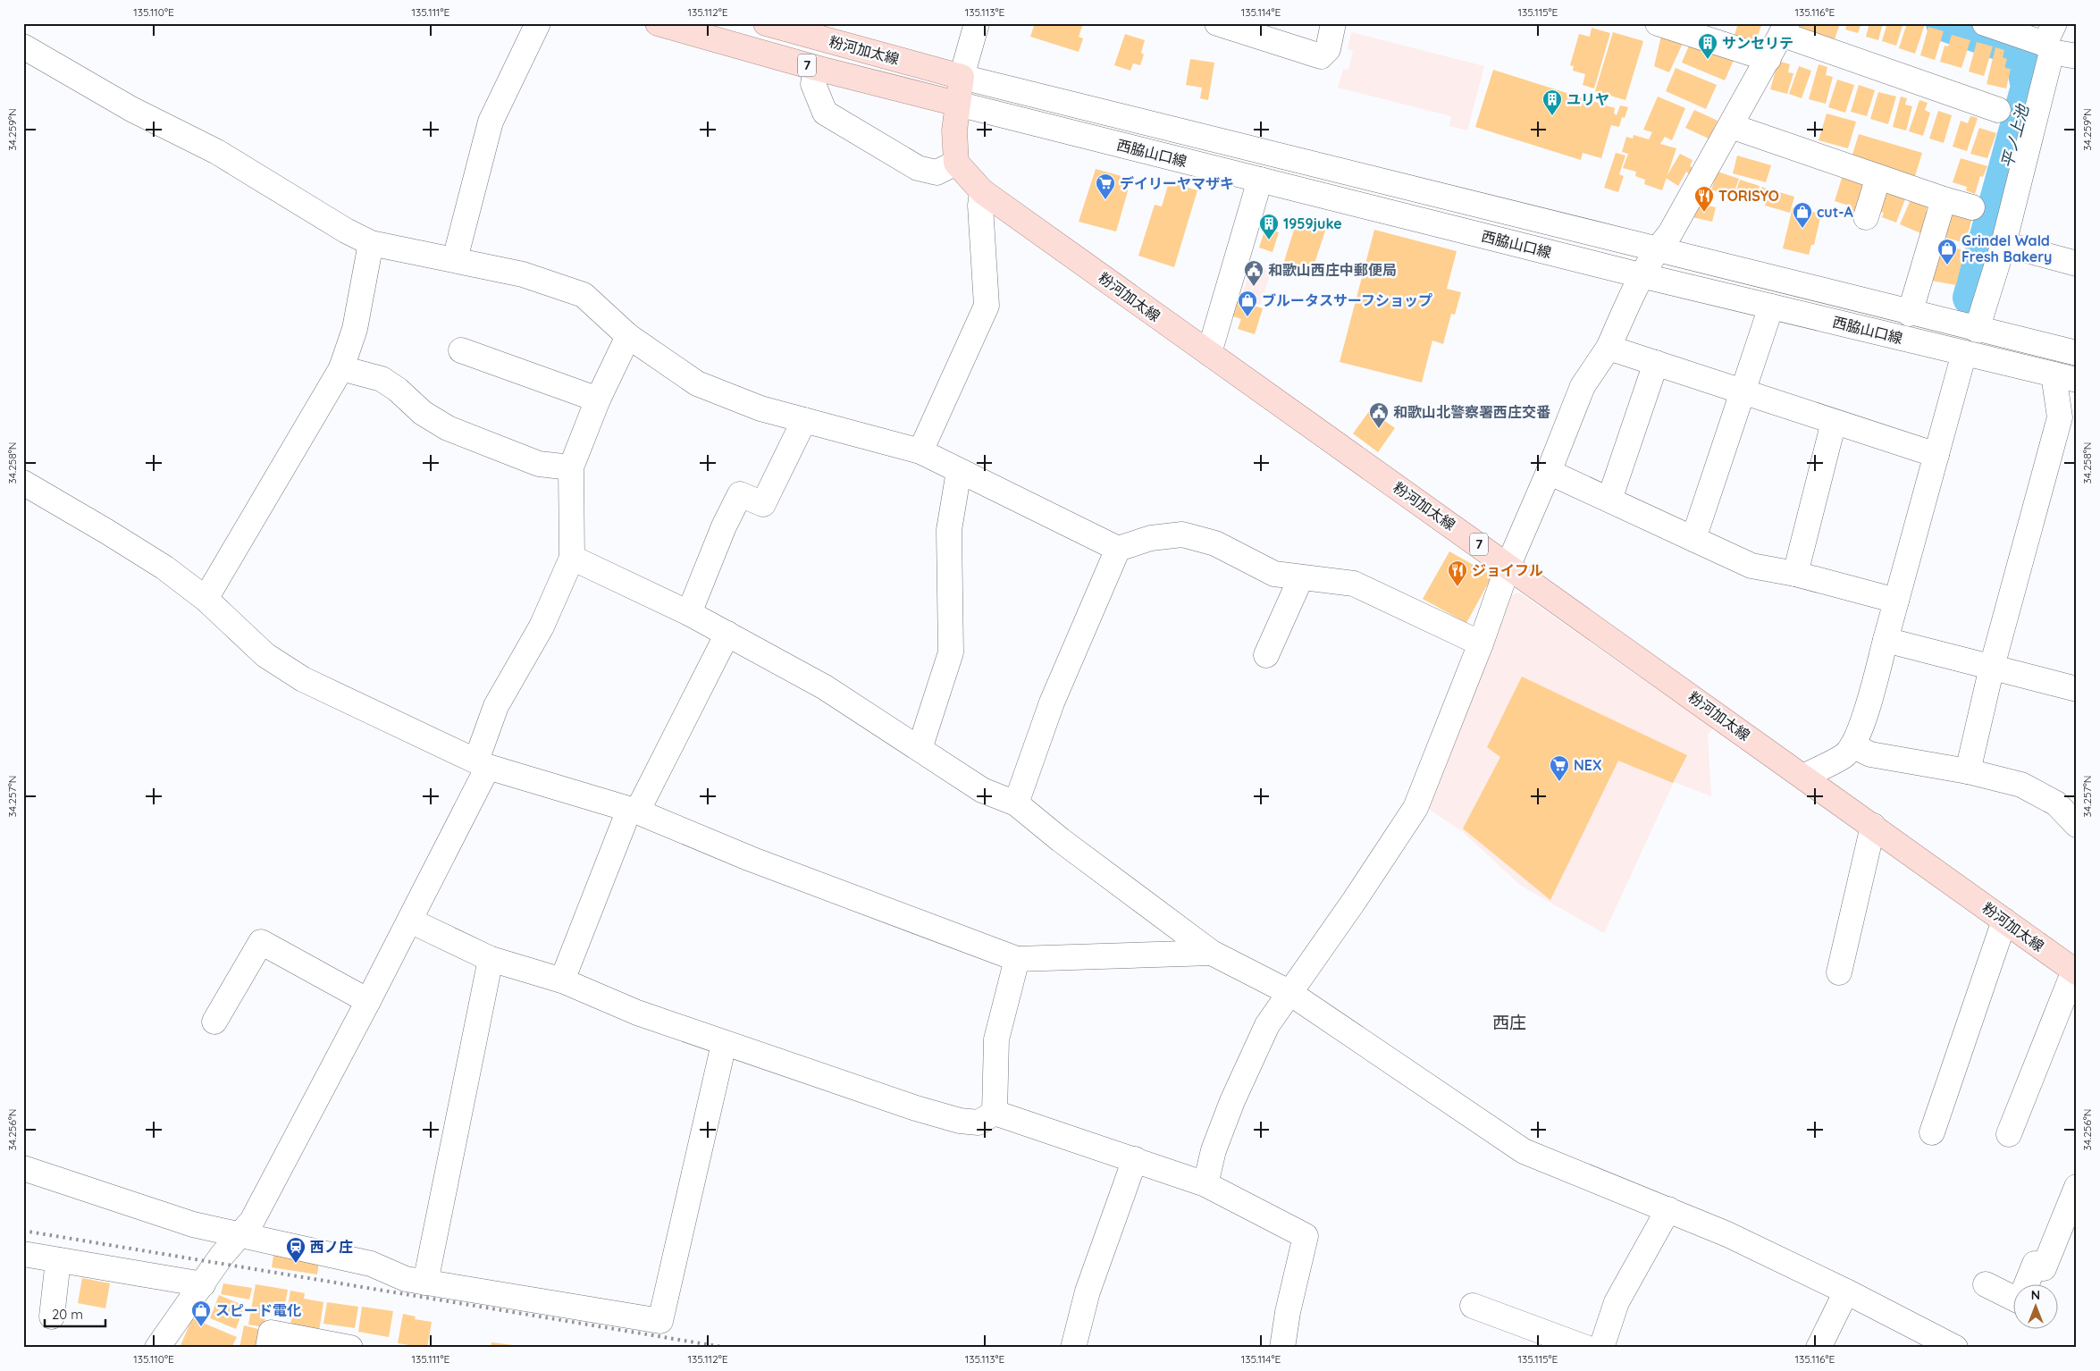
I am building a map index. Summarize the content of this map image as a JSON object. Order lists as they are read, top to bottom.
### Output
{
  "streets": {
    "main road": ["粉河加太線", "7"],
    "street": ["西脇山口線"]
  },
  "crossings": [
    ["粉河加太線", "西脇山口線"]
  ],
  "districts": ["西庄"],
  "water": ["平ノ上池"],
  "places": {
    "building": ["サンセリテ", "ユリヤ", "1959juke"],
    "supermarket": ["デイリーヤマザキ", "NEX"],
    "restaurant": ["TORISYO", "ジョイフル"],
    "shop": [
      "cut-A",
      "Grindel Wald Fresh Bakery",
      "ブルータスサーフショップ",
      "スピード電化"
    ],
    "public building": ["和歌山西庄中郵便局", "和歌山北警察署西庄交番"],
    "station": ["西ノ庄"]
  },
  "scale_bar": "20 m",
  "north": "top",
  "coordinates": [
    "135.110°E",
    "135.111°E",
    "135.112°E",
    "135.113°E",
    "135.114°E",
    "135.115°E",
    "135.116°E",
    "34.259°N",
    "34.258°N",
    "34.257°N",
    "34.256°N"
  ]
}
